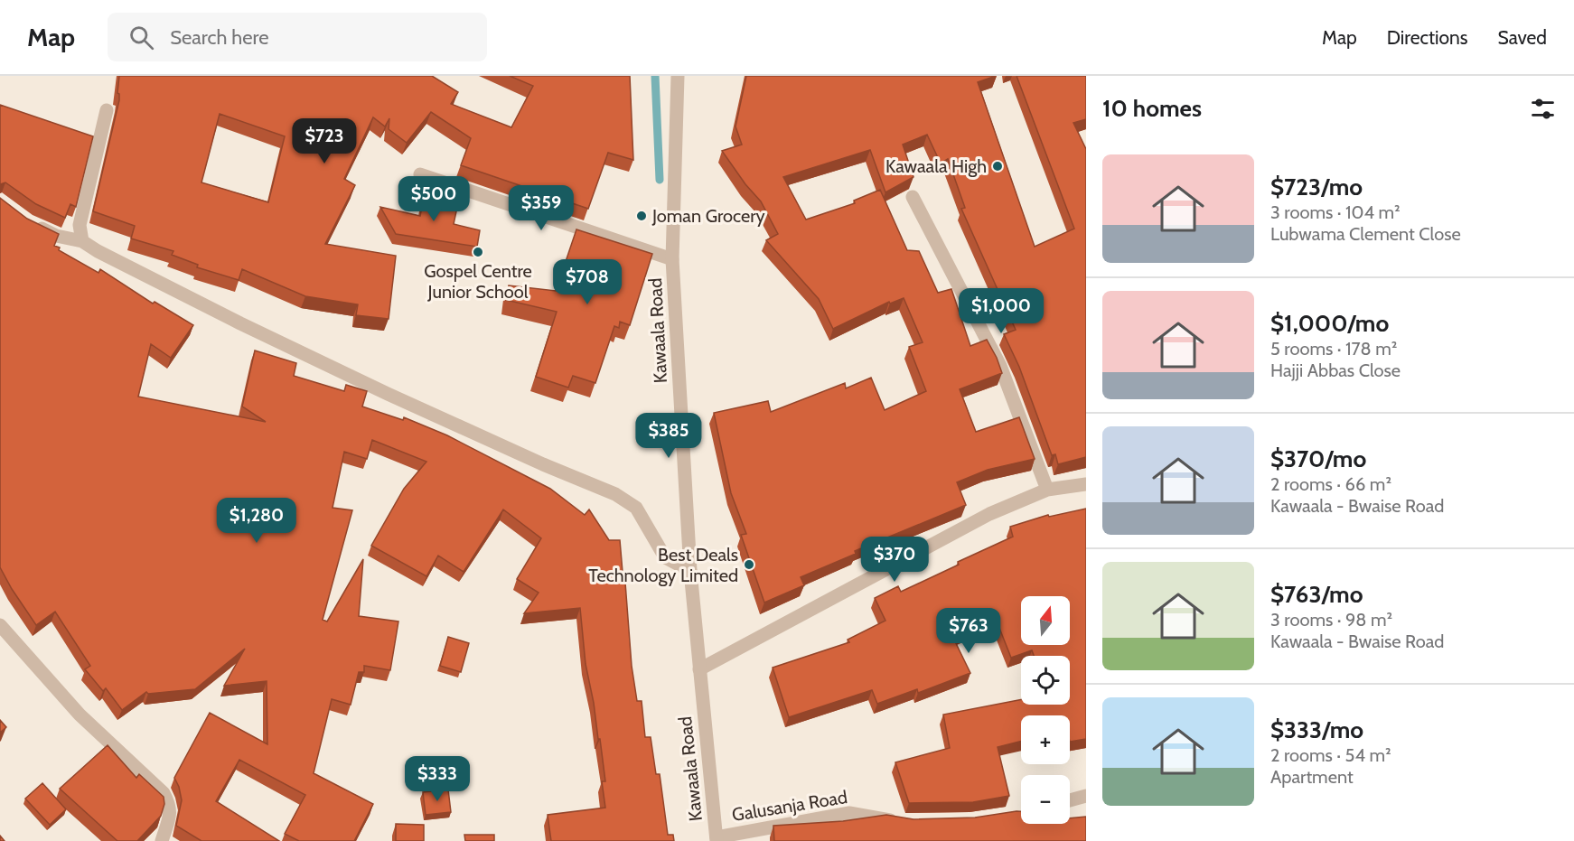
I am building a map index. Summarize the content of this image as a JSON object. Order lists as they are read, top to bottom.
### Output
{
  "streets": {
    "street": ["Kawaala Road", "Galusanja Road"]
  },
  "crossings": [
    ["Kawaala Road", "Galusanja Road"]
  ],
  "places": [
    "Kawaala High",
    "Joman Grocery",
    "Gospel Centre Junior School",
    "Best Deals Technology Limited"
  ],
  "north": "top",
  "page": {
    "header": "Map",
    "search": "Search here",
    "nav": ["Map", "Directions", "Saved"],
    "heading": "10 homes",
    "price": [
      "$723",
      "$500",
      "$359",
      "$708",
      "$1,000",
      "$385",
      "$1,280",
      "$370",
      "$763",
      "$333"
    ],
    "list": [
      {
        "name": "$723/mo",
        "note": "3 rooms · 104 m² · Lubwama Clement Close"
      },
      {
        "name": "$1,000/mo",
        "note": "5 rooms · 178 m² · Hajji Abbas Close"
      },
      {
        "name": "$370/mo",
        "note": "2 rooms · 66 m² · Kawaala - Bwaise Road"
      },
      {
        "name": "$763/mo",
        "note": "3 rooms · 98 m² · Kawaala - Bwaise Road"
      },
      {
        "name": "$333/mo",
        "note": "2 rooms · 54 m² · Apartment"
      }
    ],
    "map_buttons": ["+", "−"]
  }
}
